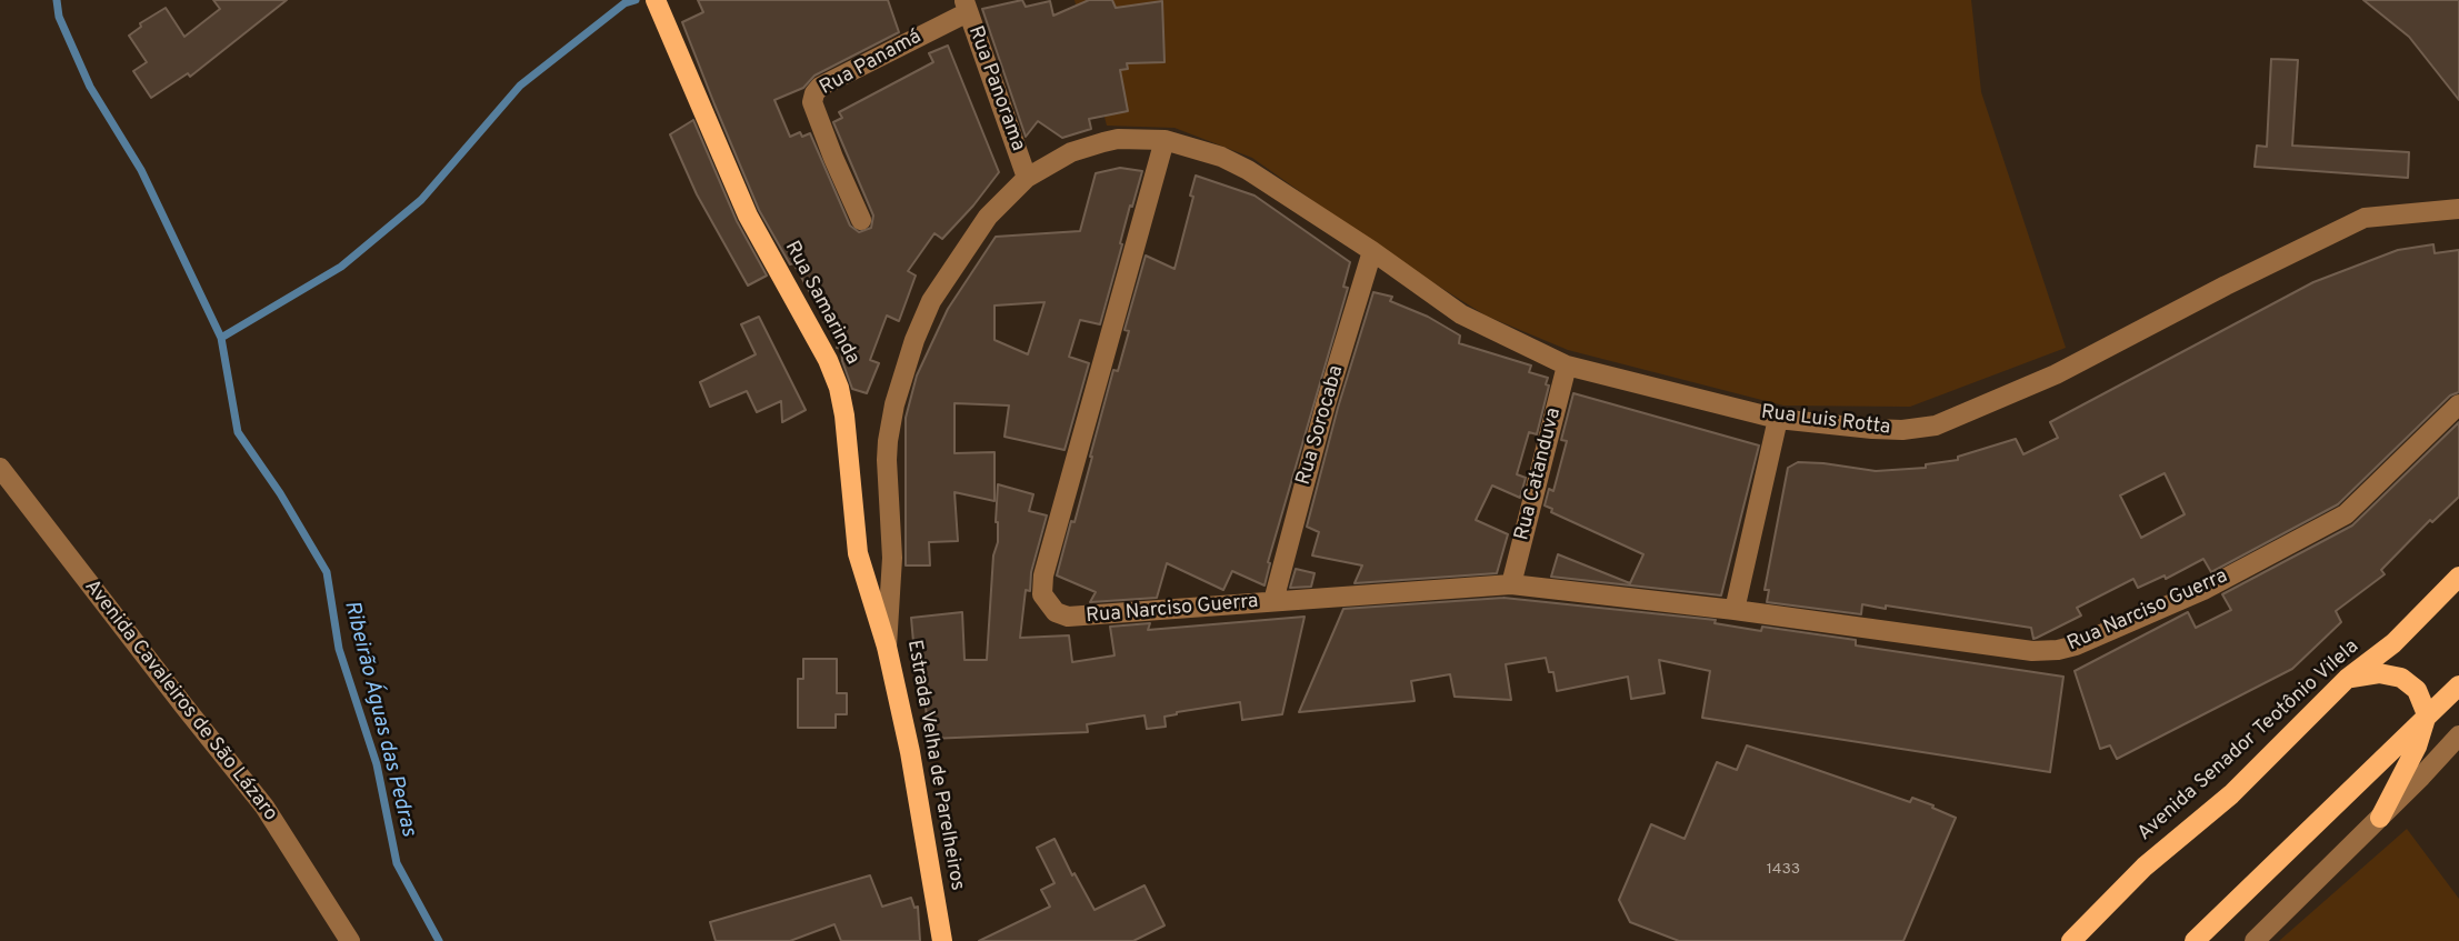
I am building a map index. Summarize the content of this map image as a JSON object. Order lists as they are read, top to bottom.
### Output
{
  "streets": {
    "main road": ["Rua Samarinda", "Avenida Senador Teotônio Vilela", "Estrada Velha de Parelheiros"],
    "street": [
      "Rua Panamá",
      "Rua Panorama",
      "Rua Luis Rotta",
      "Rua Sorocaba",
      "Rua Catanduva",
      "Rua Narciso Guerra",
      "Avenida Cavaleiros de São Lázaro"
    ]
  },
  "crossings": [
    ["Rua Panamá", "Rua Panorama"],
    ["Rua Panorama", "Estrada Velha de Parelheiros"],
    ["Rua Samarinda", "Estrada Velha de Parelheiros"],
    ["Rua Luis Rotta", "Rua Sorocaba"],
    ["Rua Luis Rotta", "Rua Catanduva"],
    ["Rua Luis Rotta", "Rua Narciso Guerra"],
    ["Rua Luis Rotta", "Estrada Velha de Parelheiros"],
    ["Rua Sorocaba", "Rua Narciso Guerra"],
    ["Rua Catanduva", "Rua Narciso Guerra"],
    ["Rua Narciso Guerra", "Estrada Velha de Parelheiros"]
  ],
  "water": ["Ribeirão Águas das Pedras"],
  "house_numbers": ["1433"]
}
